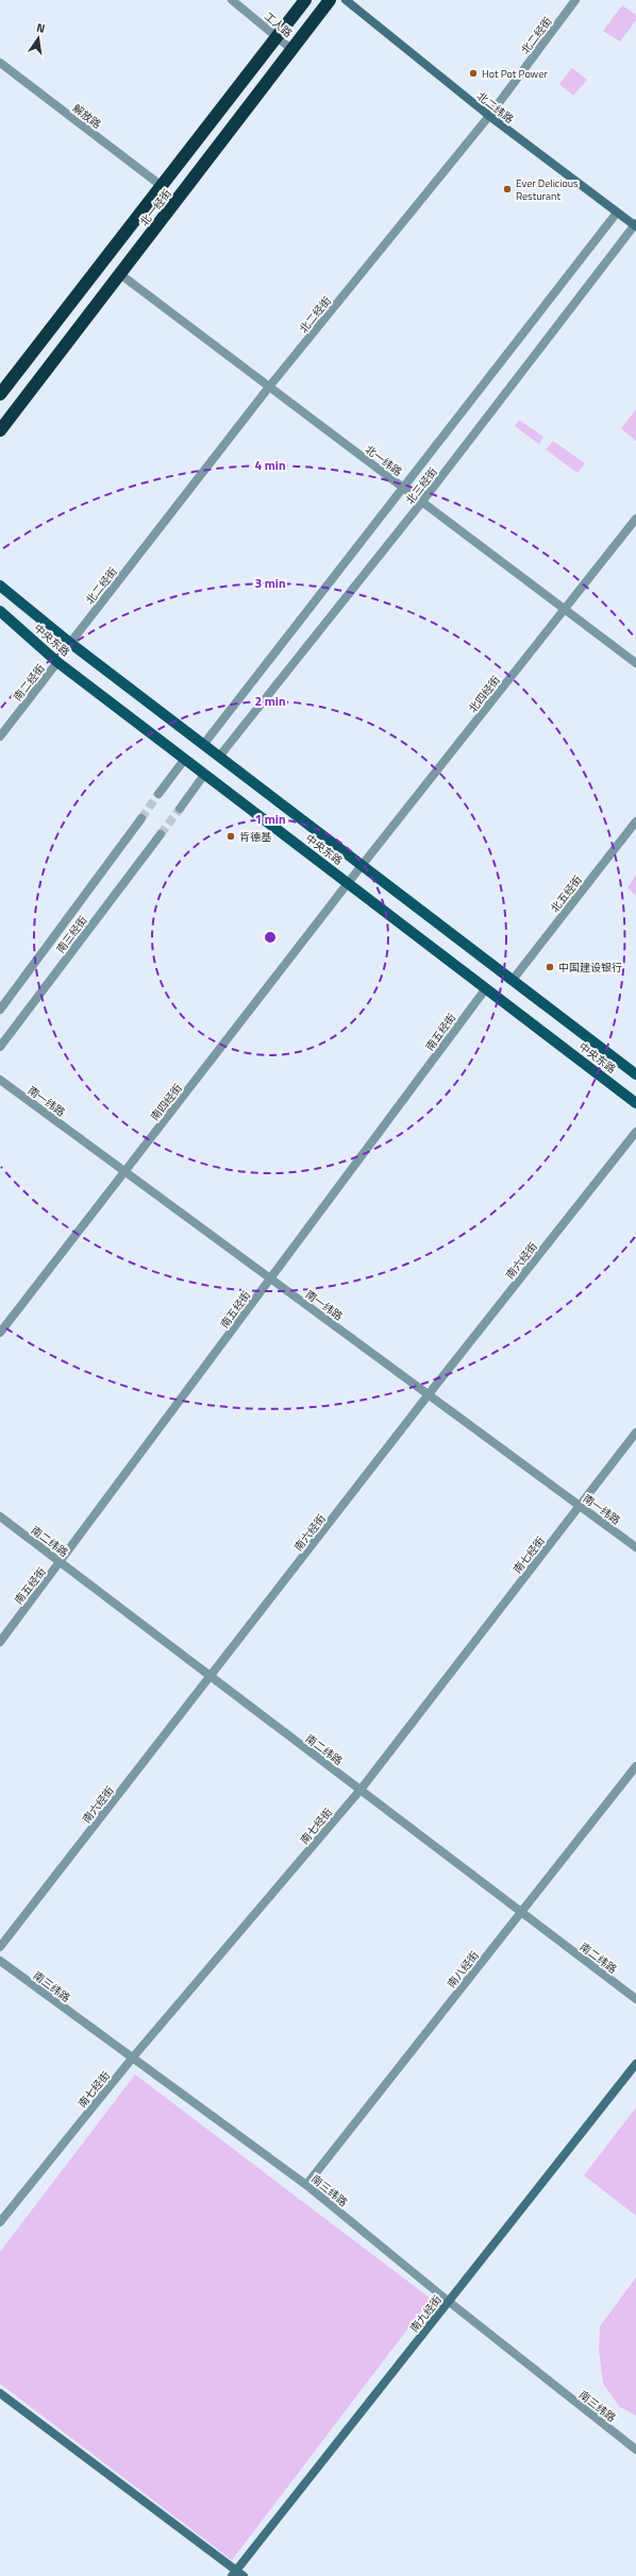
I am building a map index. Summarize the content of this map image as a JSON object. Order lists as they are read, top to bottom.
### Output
{
  "streets": {
    "highway": ["北一经街"],
    "main road": ["中央东路"],
    "street": [
      "工人路",
      "北二经街",
      "北二纬路",
      "解放路",
      "北一纬路",
      "北三经街",
      "南二经街",
      "北四经街",
      "北五经街",
      "南三经街",
      "南五经街",
      "南一纬路",
      "南四经街",
      "南六经街",
      "南二纬路",
      "南七经街",
      "南八经街",
      "南三纬路",
      "南九经街"
    ]
  },
  "crossings": [
    ["工人路", "北一经街"],
    ["北二经街", "北二纬路"],
    ["北二经街", "北一纬路"],
    ["北二经街", "中央东路"],
    ["北二纬路", "北三经街"],
    ["解放路", "北一经街"],
    ["北一经街", "北一纬路"],
    ["北一纬路", "北三经街"],
    ["北一纬路", "北四经街"],
    ["北三经街", "中央东路"],
    ["中央东路", "南二经街"],
    ["中央东路", "北四经街"],
    ["中央东路", "北五经街"],
    ["中央东路", "南五经街"],
    ["中央东路", "南四经街"],
    ["北四经街", "南四经街"],
    ["南五经街", "南一纬路"],
    ["南五经街", "南二纬路"],
    ["南一纬路", "南四经街"],
    ["南一纬路", "南六经街"],
    ["南一纬路", "南七经街"],
    ["南六经街", "南二纬路"],
    ["南二纬路", "南七经街"],
    ["南二纬路", "南八经街"],
    ["南七经街", "南三纬路"],
    ["南八经街", "南三纬路"],
    ["南三纬路", "南九经街"]
  ],
  "places": [
    "Hot Pot Power",
    "Ever Delicious Resturant",
    "肯德基",
    "中国建设银行"
  ],
  "north": "top",
  "rings": [
    "4 min",
    "3 min",
    "2 min",
    "1 min"
  ]
}
